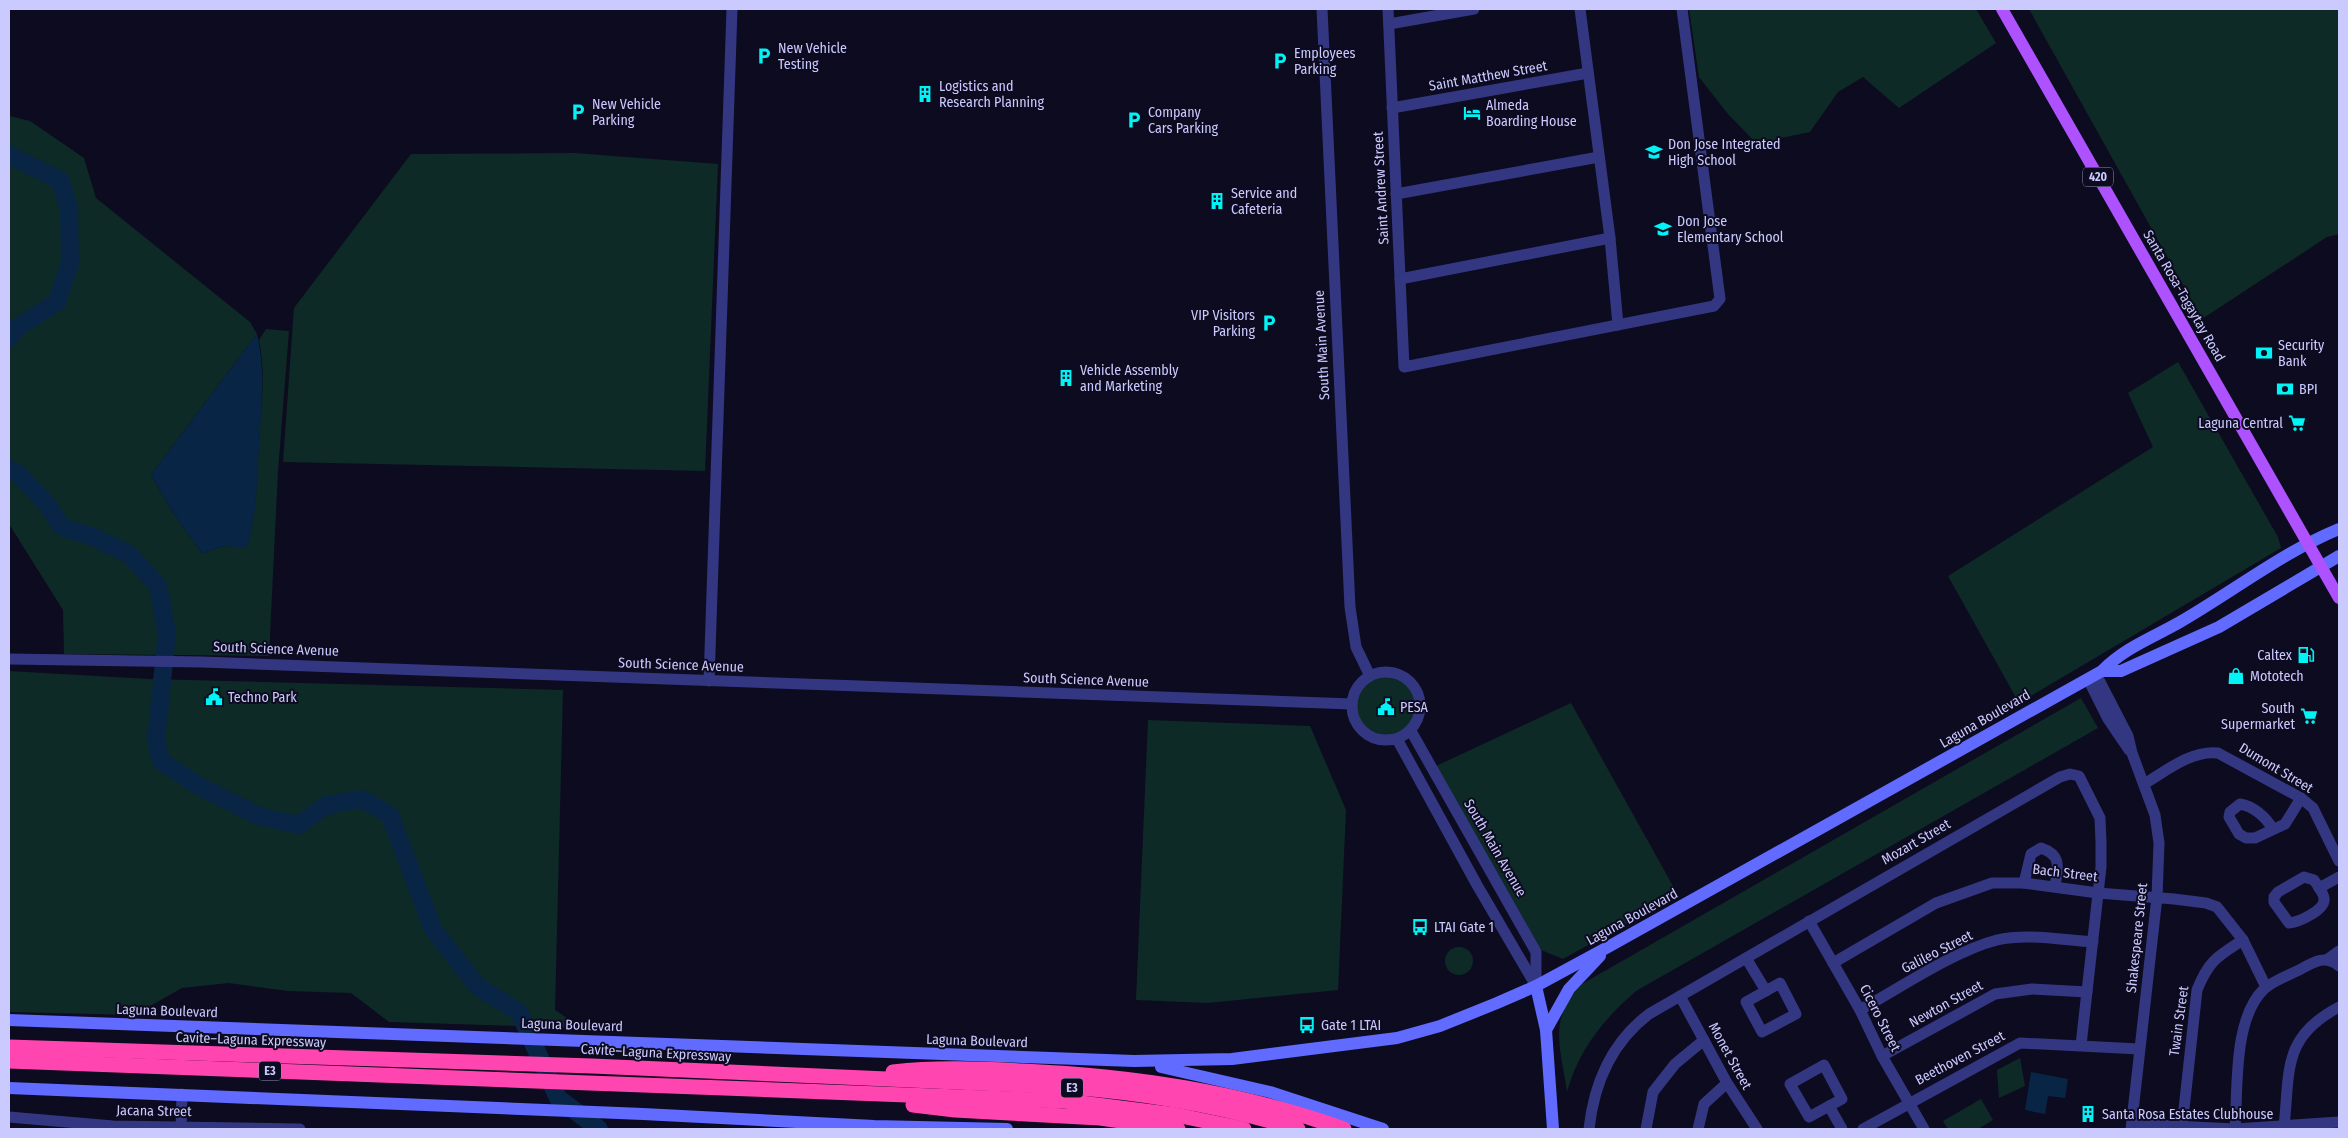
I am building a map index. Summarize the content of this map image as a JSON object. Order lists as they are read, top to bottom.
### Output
{
  "streets": {
    "highway": ["Cavite–Laguna Expressway", "E3"],
    "main road": ["420", "Santa Rosa-Tagaytay Road", "Laguna Boulevard"],
    "street": [
      "Saint Matthew Street",
      "Saint Andrew Street",
      "South Main Avenue",
      "South Science Avenue",
      "Dumont Street",
      "Mozart Street",
      "Bach Street",
      "Shakespeare Street",
      "Galileo Street",
      "Newton Street",
      "Cicero Street",
      "Twain Street",
      "Monet Street",
      "Beethoven Street",
      "Jacana Street"
    ]
  },
  "crossings": [
    ["Saint Matthew Street", "Saint Andrew Street"],
    ["Santa Rosa-Tagaytay Road", "Laguna Boulevard"],
    ["South Main Avenue", "South Science Avenue"],
    ["South Main Avenue", "Laguna Boulevard"],
    ["Laguna Boulevard", "Shakespeare Street"],
    ["Dumont Street", "Shakespeare Street"],
    ["Mozart Street", "Bach Street"],
    ["Mozart Street", "Galileo Street"],
    ["Mozart Street", "Newton Street"],
    ["Mozart Street", "Cicero Street"],
    ["Mozart Street", "Monet Street"],
    ["Mozart Street", "Beethoven Street"],
    ["Bach Street", "Shakespeare Street"],
    ["Bach Street", "Cicero Street"],
    ["Bach Street", "Twain Street"],
    ["Shakespeare Street", "Beethoven Street"],
    ["Galileo Street", "Cicero Street"],
    ["Newton Street", "Cicero Street"],
    ["Cicero Street", "Beethoven Street"]
  ],
  "places": {
    "parking": [
      "New Vehicle Testing",
      "Employees Parking",
      "New Vehicle Parking",
      "Company Cars Parking",
      "VIP Visitors Parking"
    ],
    "building": [
      "Logistics and Research Planning",
      "Service and Cafeteria",
      "Vehicle Assembly and Marketing",
      "Santa Rosa Estates Clubhouse"
    ],
    "hotel": ["Almeda Boarding House"],
    "school or university": ["Don Jose Integrated High School", "Don Jose Elementary School"],
    "bank": ["Security Bank", "BPI"],
    "supermarket": ["Laguna Central", "South Supermarket"],
    "fuel station": ["Caltex"],
    "shop": ["Mototech"],
    "public building": ["Techno Park", "PESA"],
    "bus stop": ["LTAI Gate 1", "Gate 1 LTAI"]
  }
}
